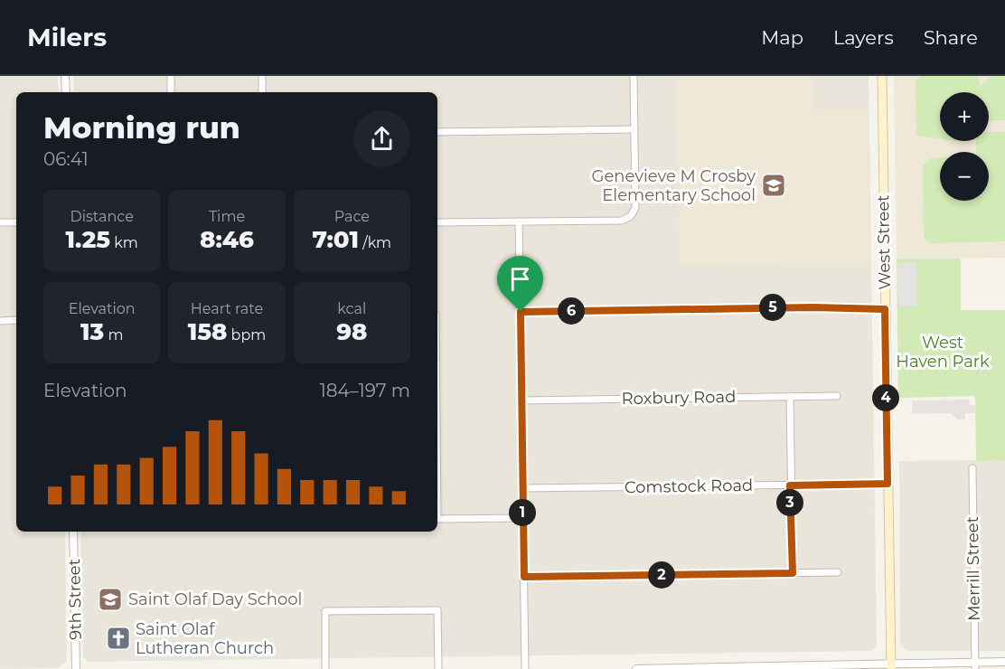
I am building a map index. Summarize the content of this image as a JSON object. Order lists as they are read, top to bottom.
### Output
{
  "streets": {
    "main road": ["West Street"],
    "street": [
      "Roxbury Road",
      "Comstock Road",
      "Merrill Street",
      "9th Street"
    ]
  },
  "crossings": [
    ["West Street", "Comstock Road"]
  ],
  "parks": ["West Haven Park"],
  "places": {
    "school or university": ["Genevieve M Crosby Elementary School", "Saint Olaf Day School"],
    "church": ["Saint Olaf Lutheran Church"]
  },
  "page": {
    "header": "Milers",
    "nav": ["Map", "Layers", "Share"],
    "map_buttons": ["+", "−"],
    "heading": ["Morning run", "06:41"],
    "stats": [
      ["Distance", "1.25 km"],
      ["Time", "8:46"],
      ["Pace", "7:01 /km"],
      ["Elevation", "13 m"],
      ["Heart rate", "158 bpm"],
      ["kcal", "98"]
    ],
    "pins": [
      "5",
      "6",
      "4",
      "3",
      "1",
      "2"
    ],
    "chart": ["Elevation", "184–197 m"]
  }
}
